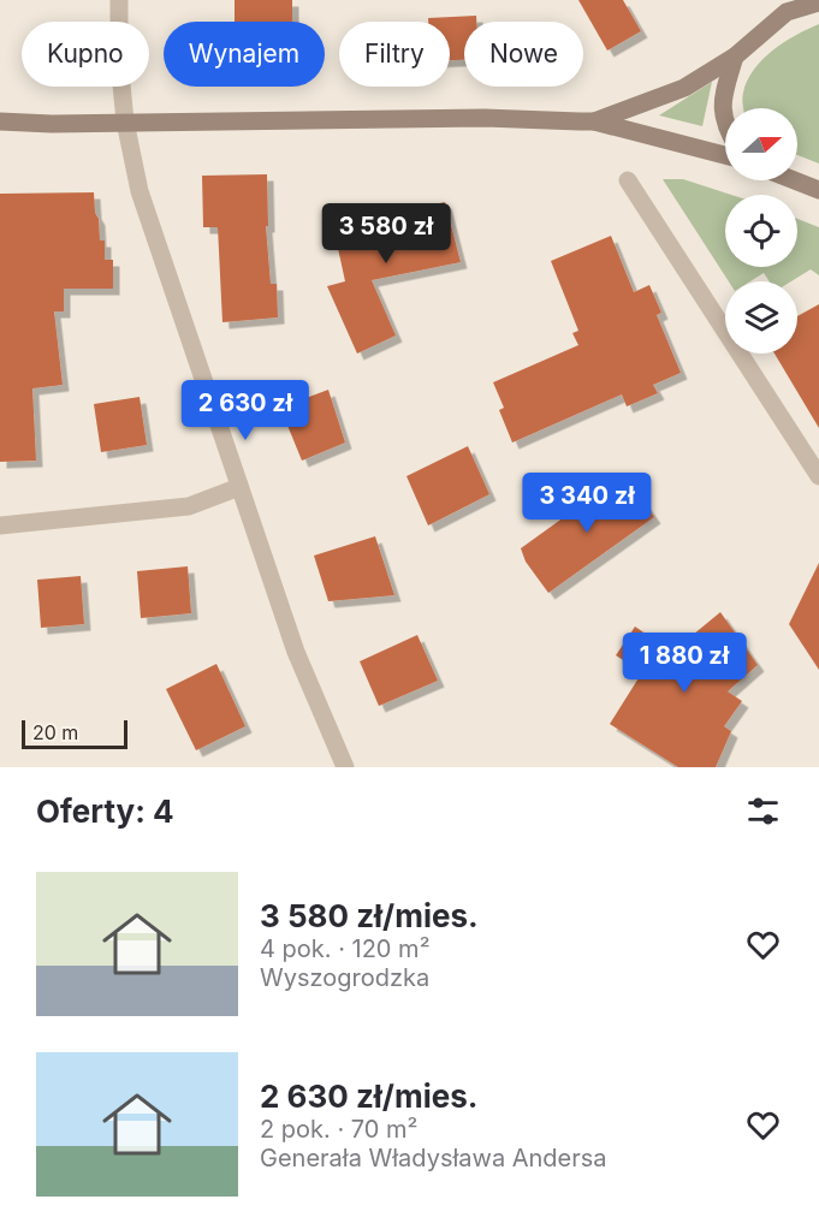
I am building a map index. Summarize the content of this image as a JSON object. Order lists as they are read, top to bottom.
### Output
{
  "scale_bar": "20 m",
  "north": "right",
  "page": {
    "chip": [
      "Kupno",
      "Wynajem",
      "Filtry",
      "Nowe"
    ],
    "price": [
      "3 580 zł",
      "2 630 zł",
      "3 340 zł",
      "1 880 zł"
    ],
    "scale": "20 m",
    "heading": "Oferty: 4",
    "list": [
      {
        "name": "3 580 zł/mies.",
        "note": "4 pok. · 120 m² · Wyszogrodzka"
      },
      {
        "name": "2 630 zł/mies.",
        "note": "2 pok. · 70 m² · Generała Władysława Andersa"
      }
    ]
  }
}
